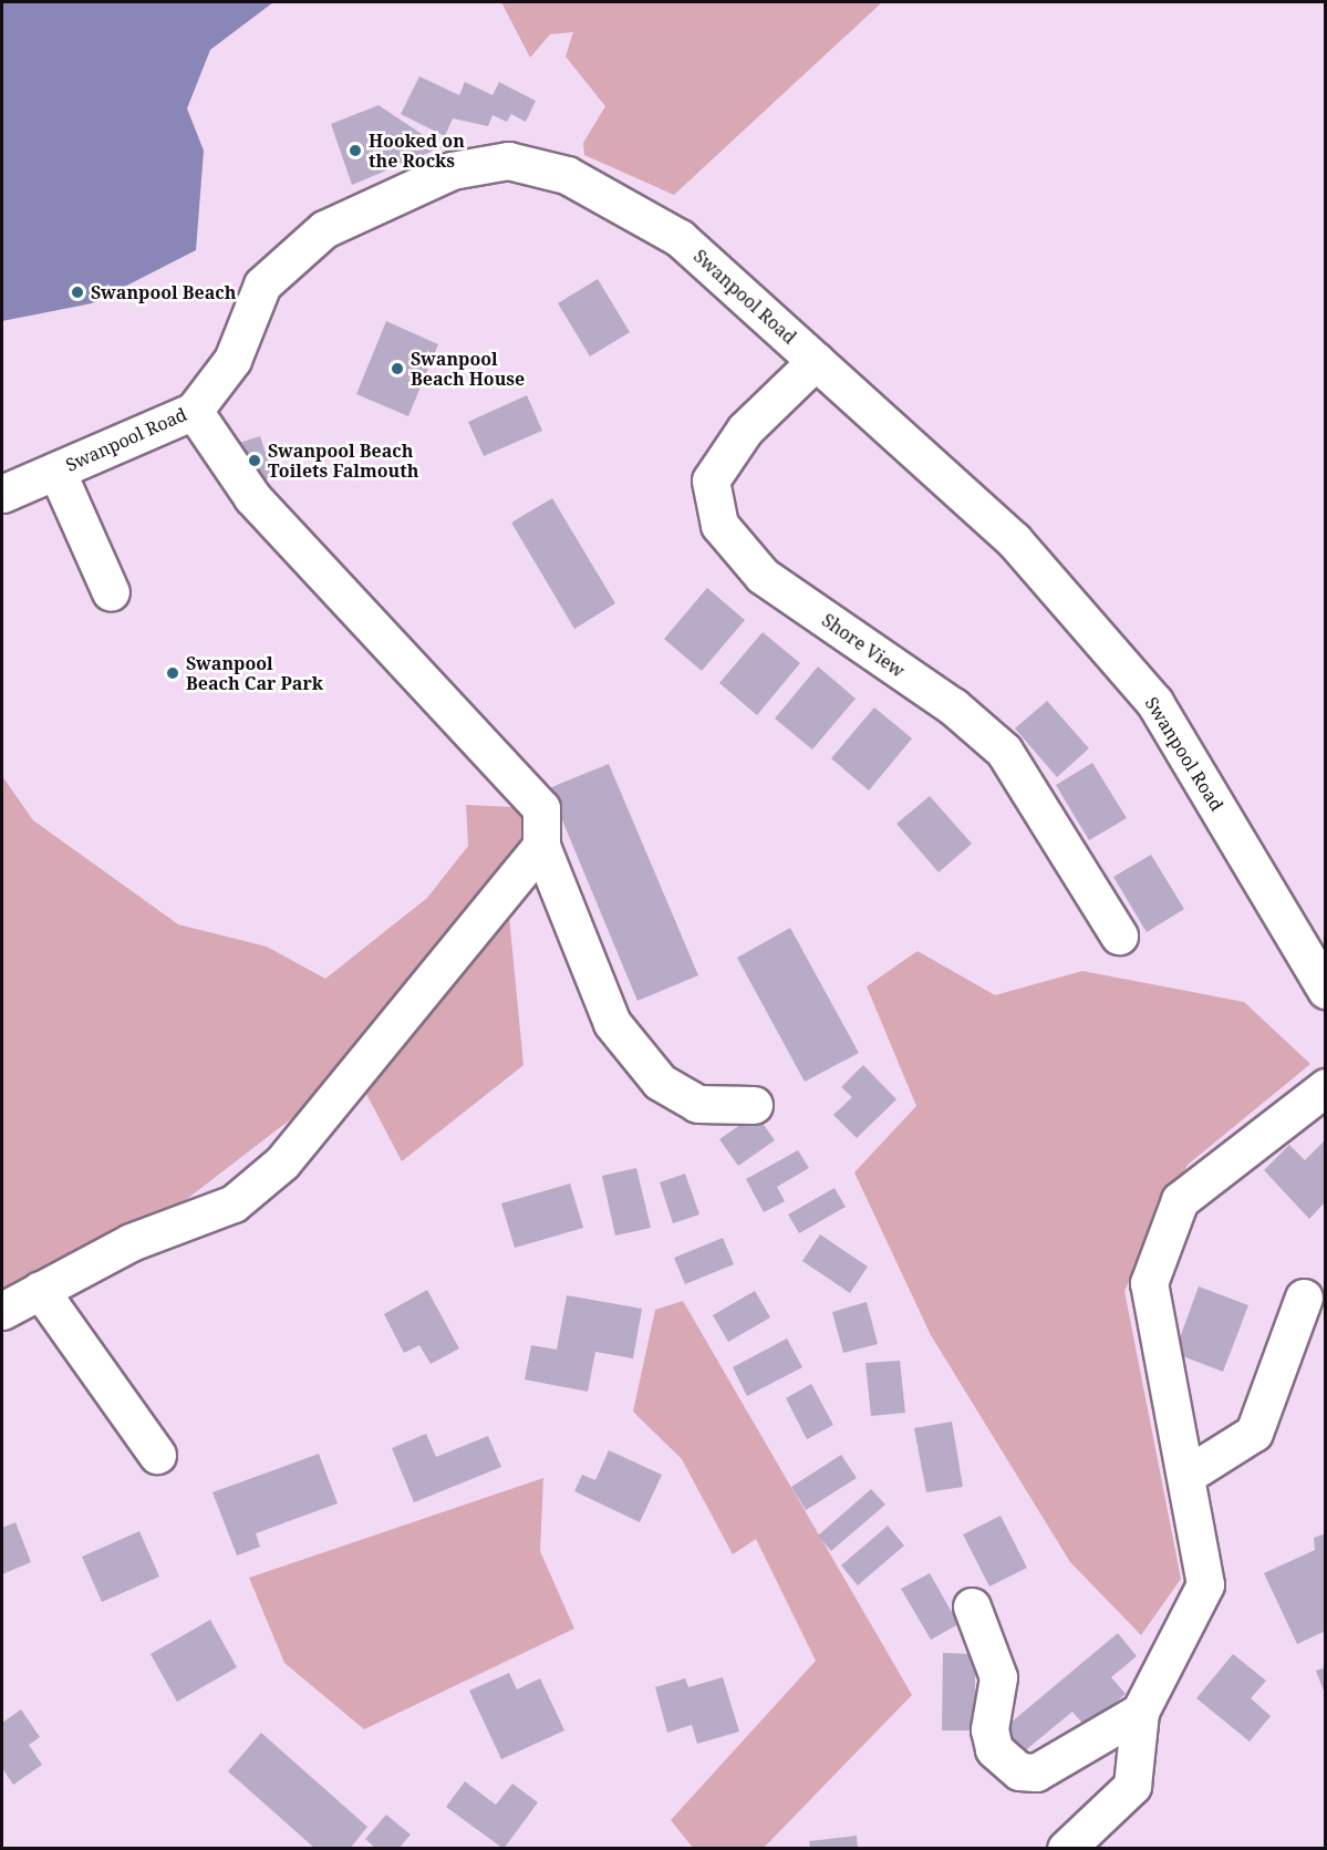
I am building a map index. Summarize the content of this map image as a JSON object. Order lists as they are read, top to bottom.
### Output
{
  "streets": {
    "street": ["Swanpool Road", "Shore View"]
  },
  "crossings": [
    ["Swanpool Road", "Shore View"]
  ],
  "places": [
    "Hooked on the Rocks",
    "Swanpool Beach",
    "Swanpool Beach House",
    "Swanpool Beach Toilets Falmouth",
    "Swanpool Beach Car Park"
  ]
}
